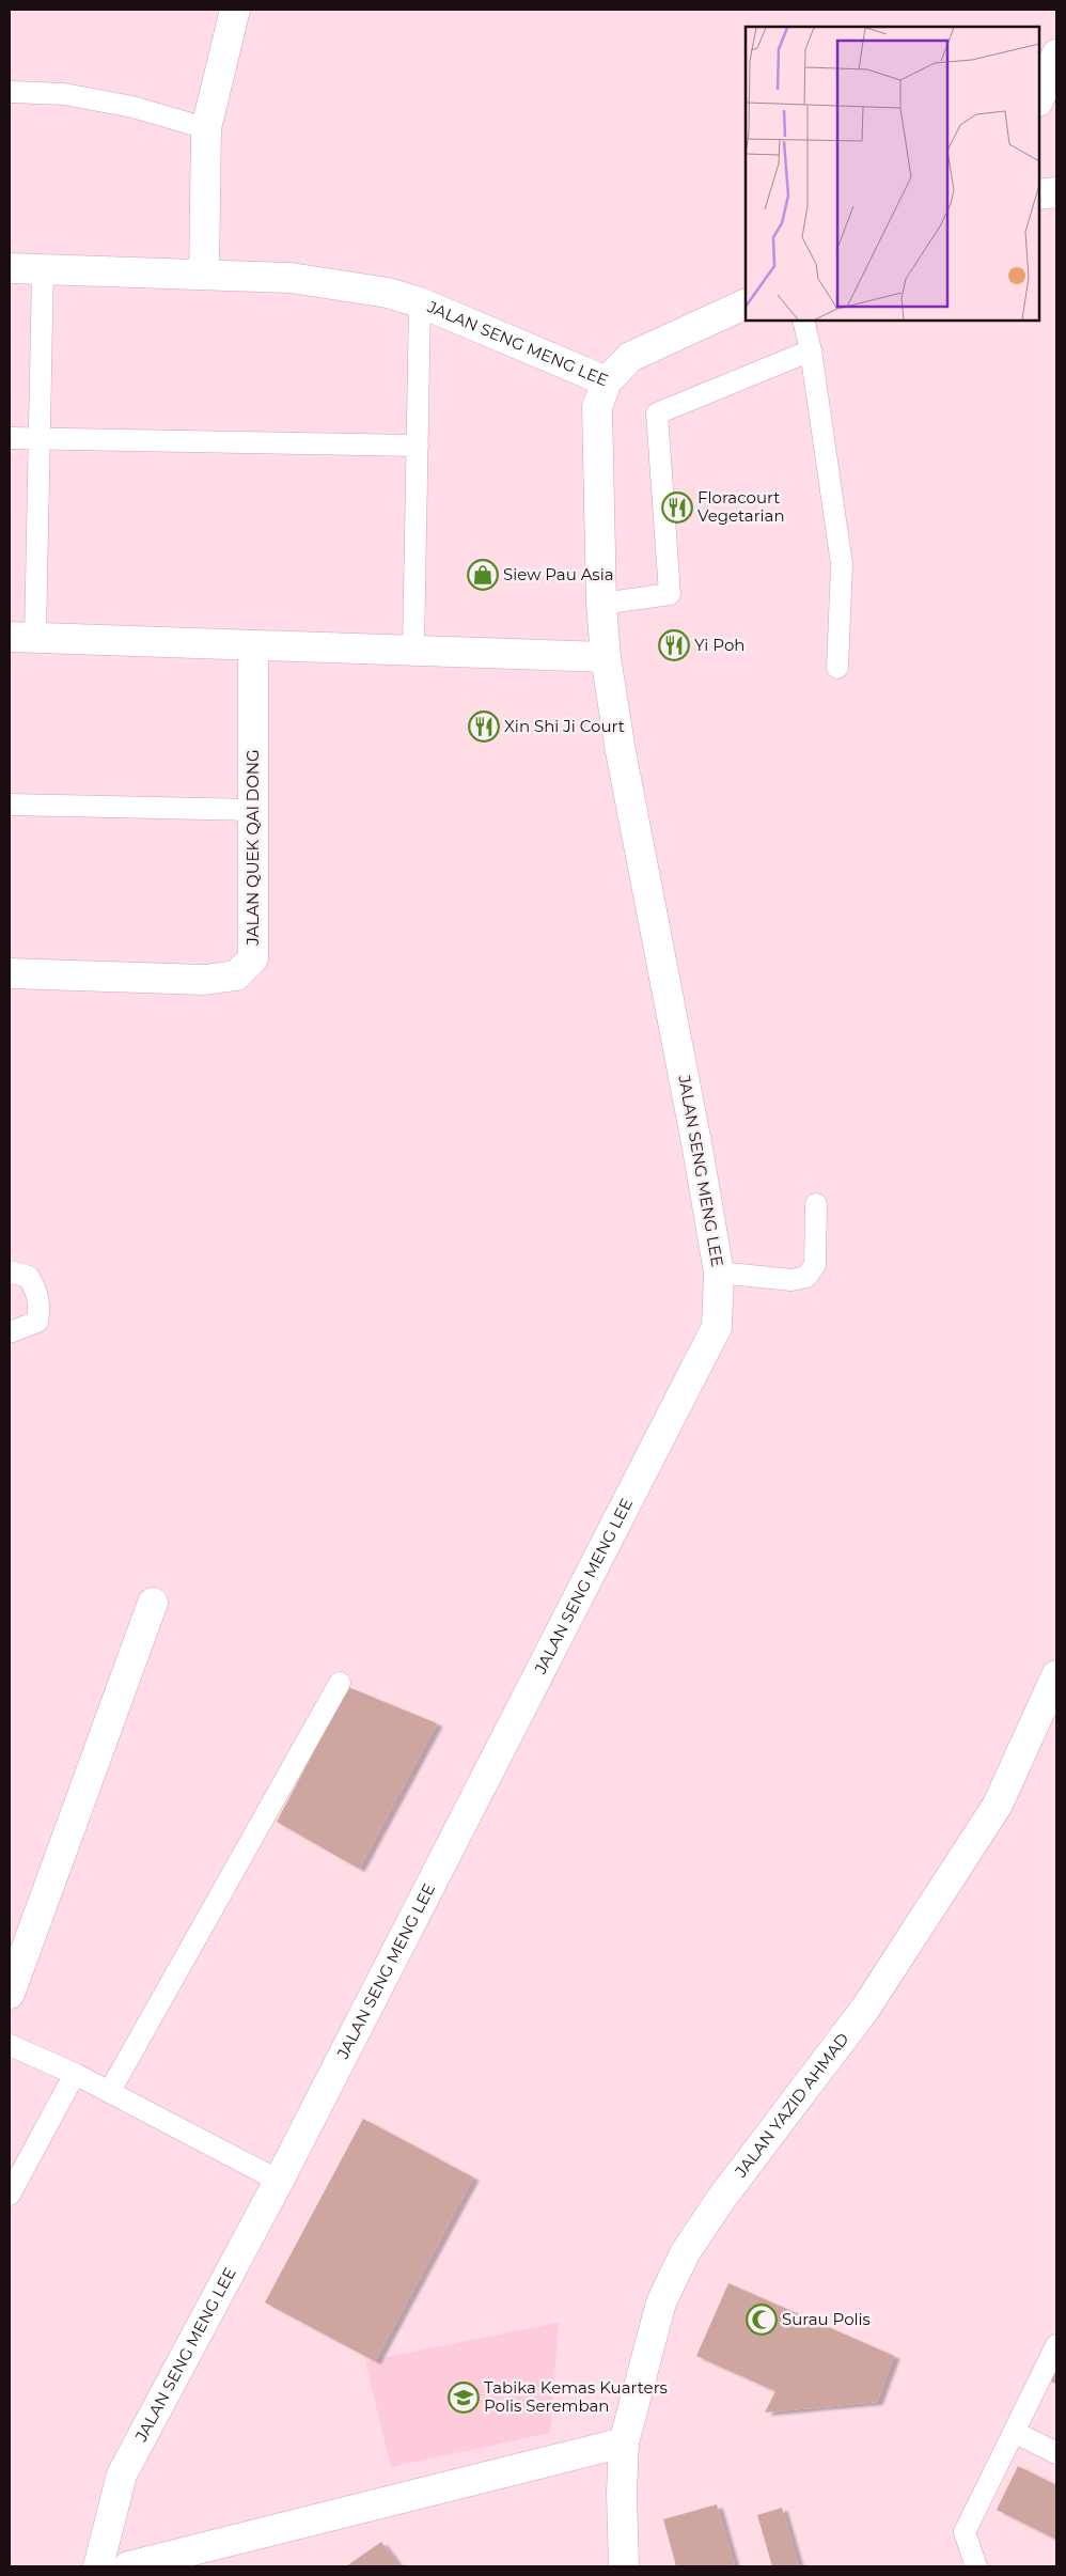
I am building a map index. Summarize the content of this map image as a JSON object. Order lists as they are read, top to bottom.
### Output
{
  "streets": {
    "street": ["JALAN SENG MENG LEE", "JALAN QUEK QAI DONG", "JALAN YAZID AHMAD"]
  },
  "places": {
    "restaurant": ["Floracourt Vegetarian", "Yi Poh", "Xin Shi Ji Court"],
    "shop": ["Siew Pau Asia"],
    "mosque": ["Surau Polis"],
    "school or university": ["Tabika Kemas Kuarters Polis Seremban"]
  }
}
